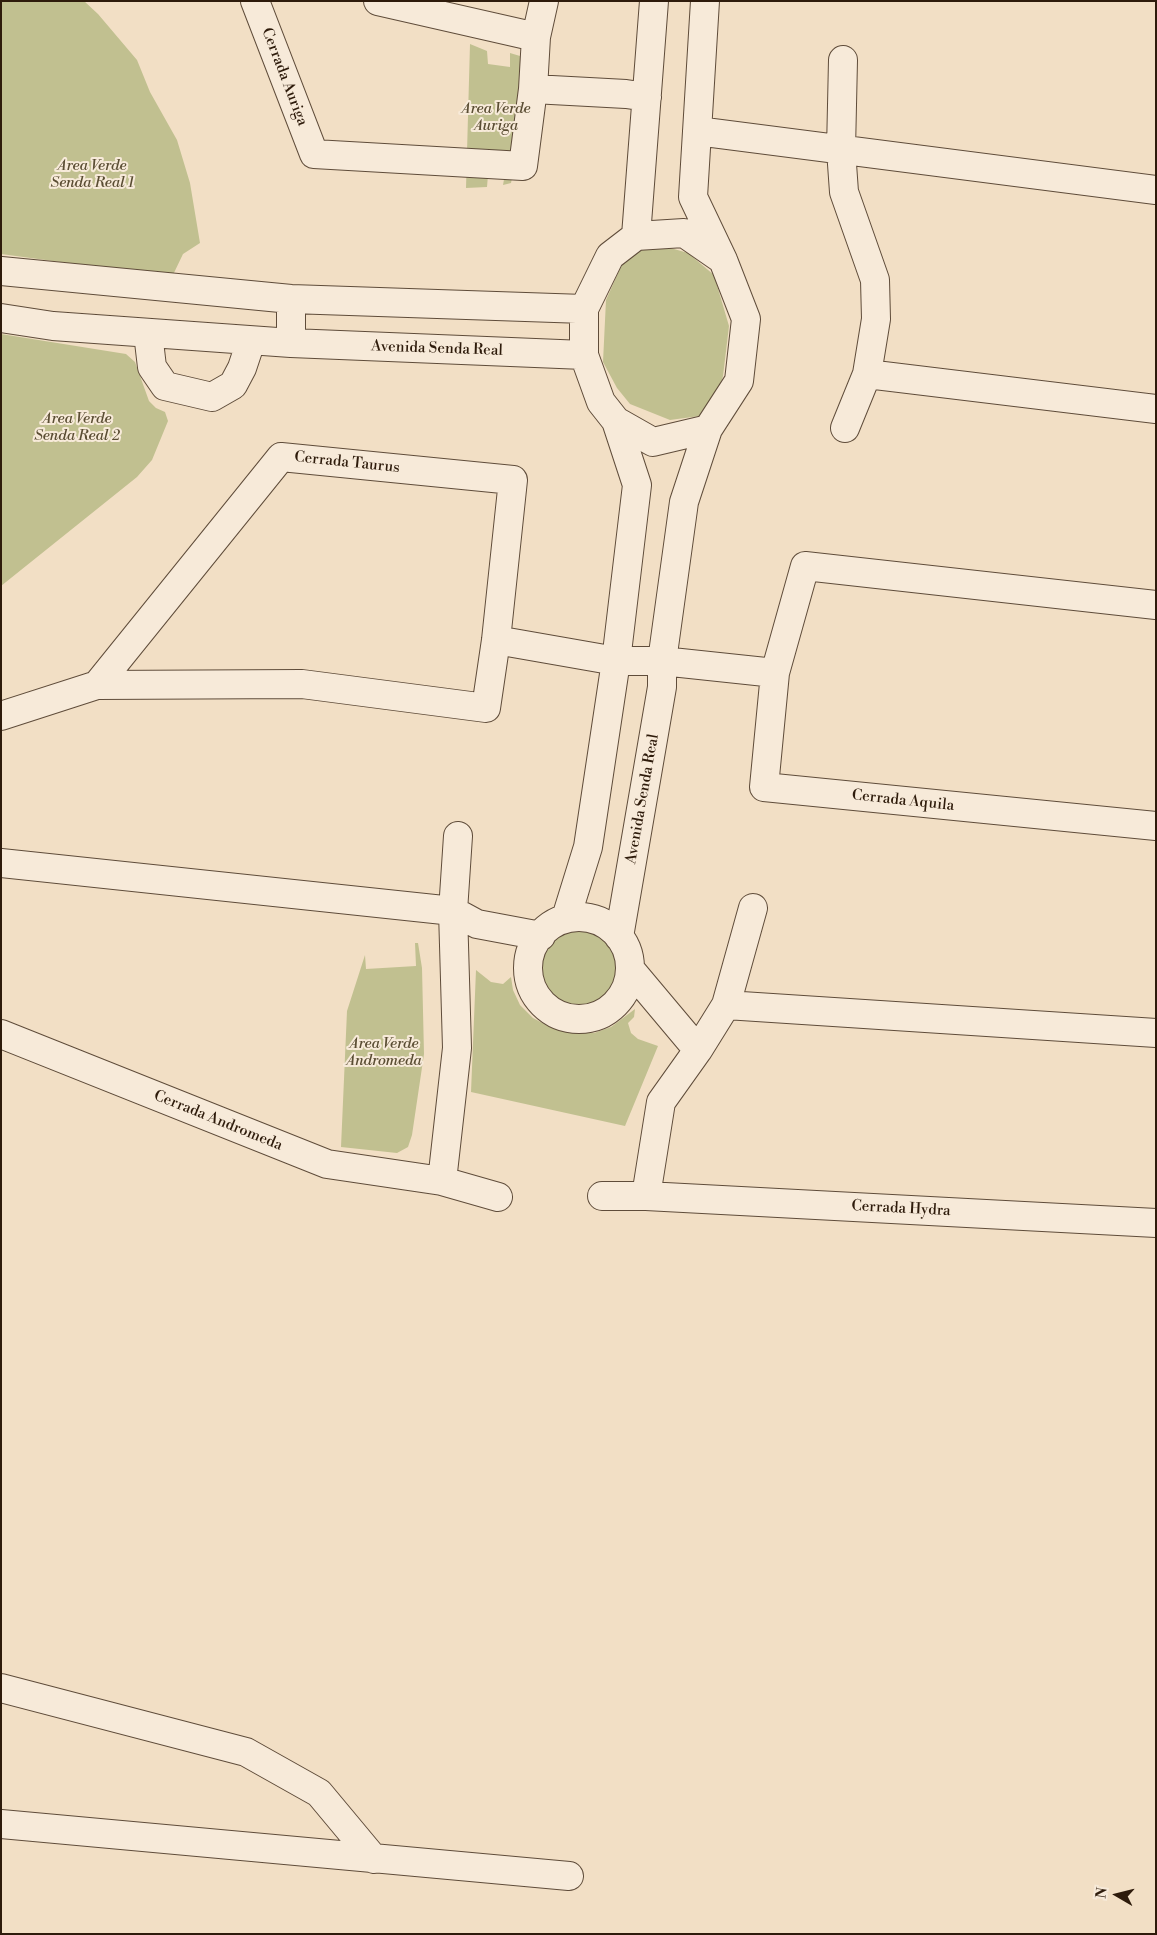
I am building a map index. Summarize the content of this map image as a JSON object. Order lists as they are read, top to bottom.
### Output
{
  "streets": {
    "street": [
      "Cerrada Auriga",
      "Avenida Senda Real",
      "Cerrada Taurus",
      "Cerrada Aquila",
      "Cerrada Andromeda",
      "Cerrada Hydra"
    ]
  },
  "parks": [
    "Area Verde Auriga",
    "Area Verde Senda Real 1",
    "Area Verde Senda Real 2",
    "Area Verde Andromeda"
  ],
  "north": "left"
}
